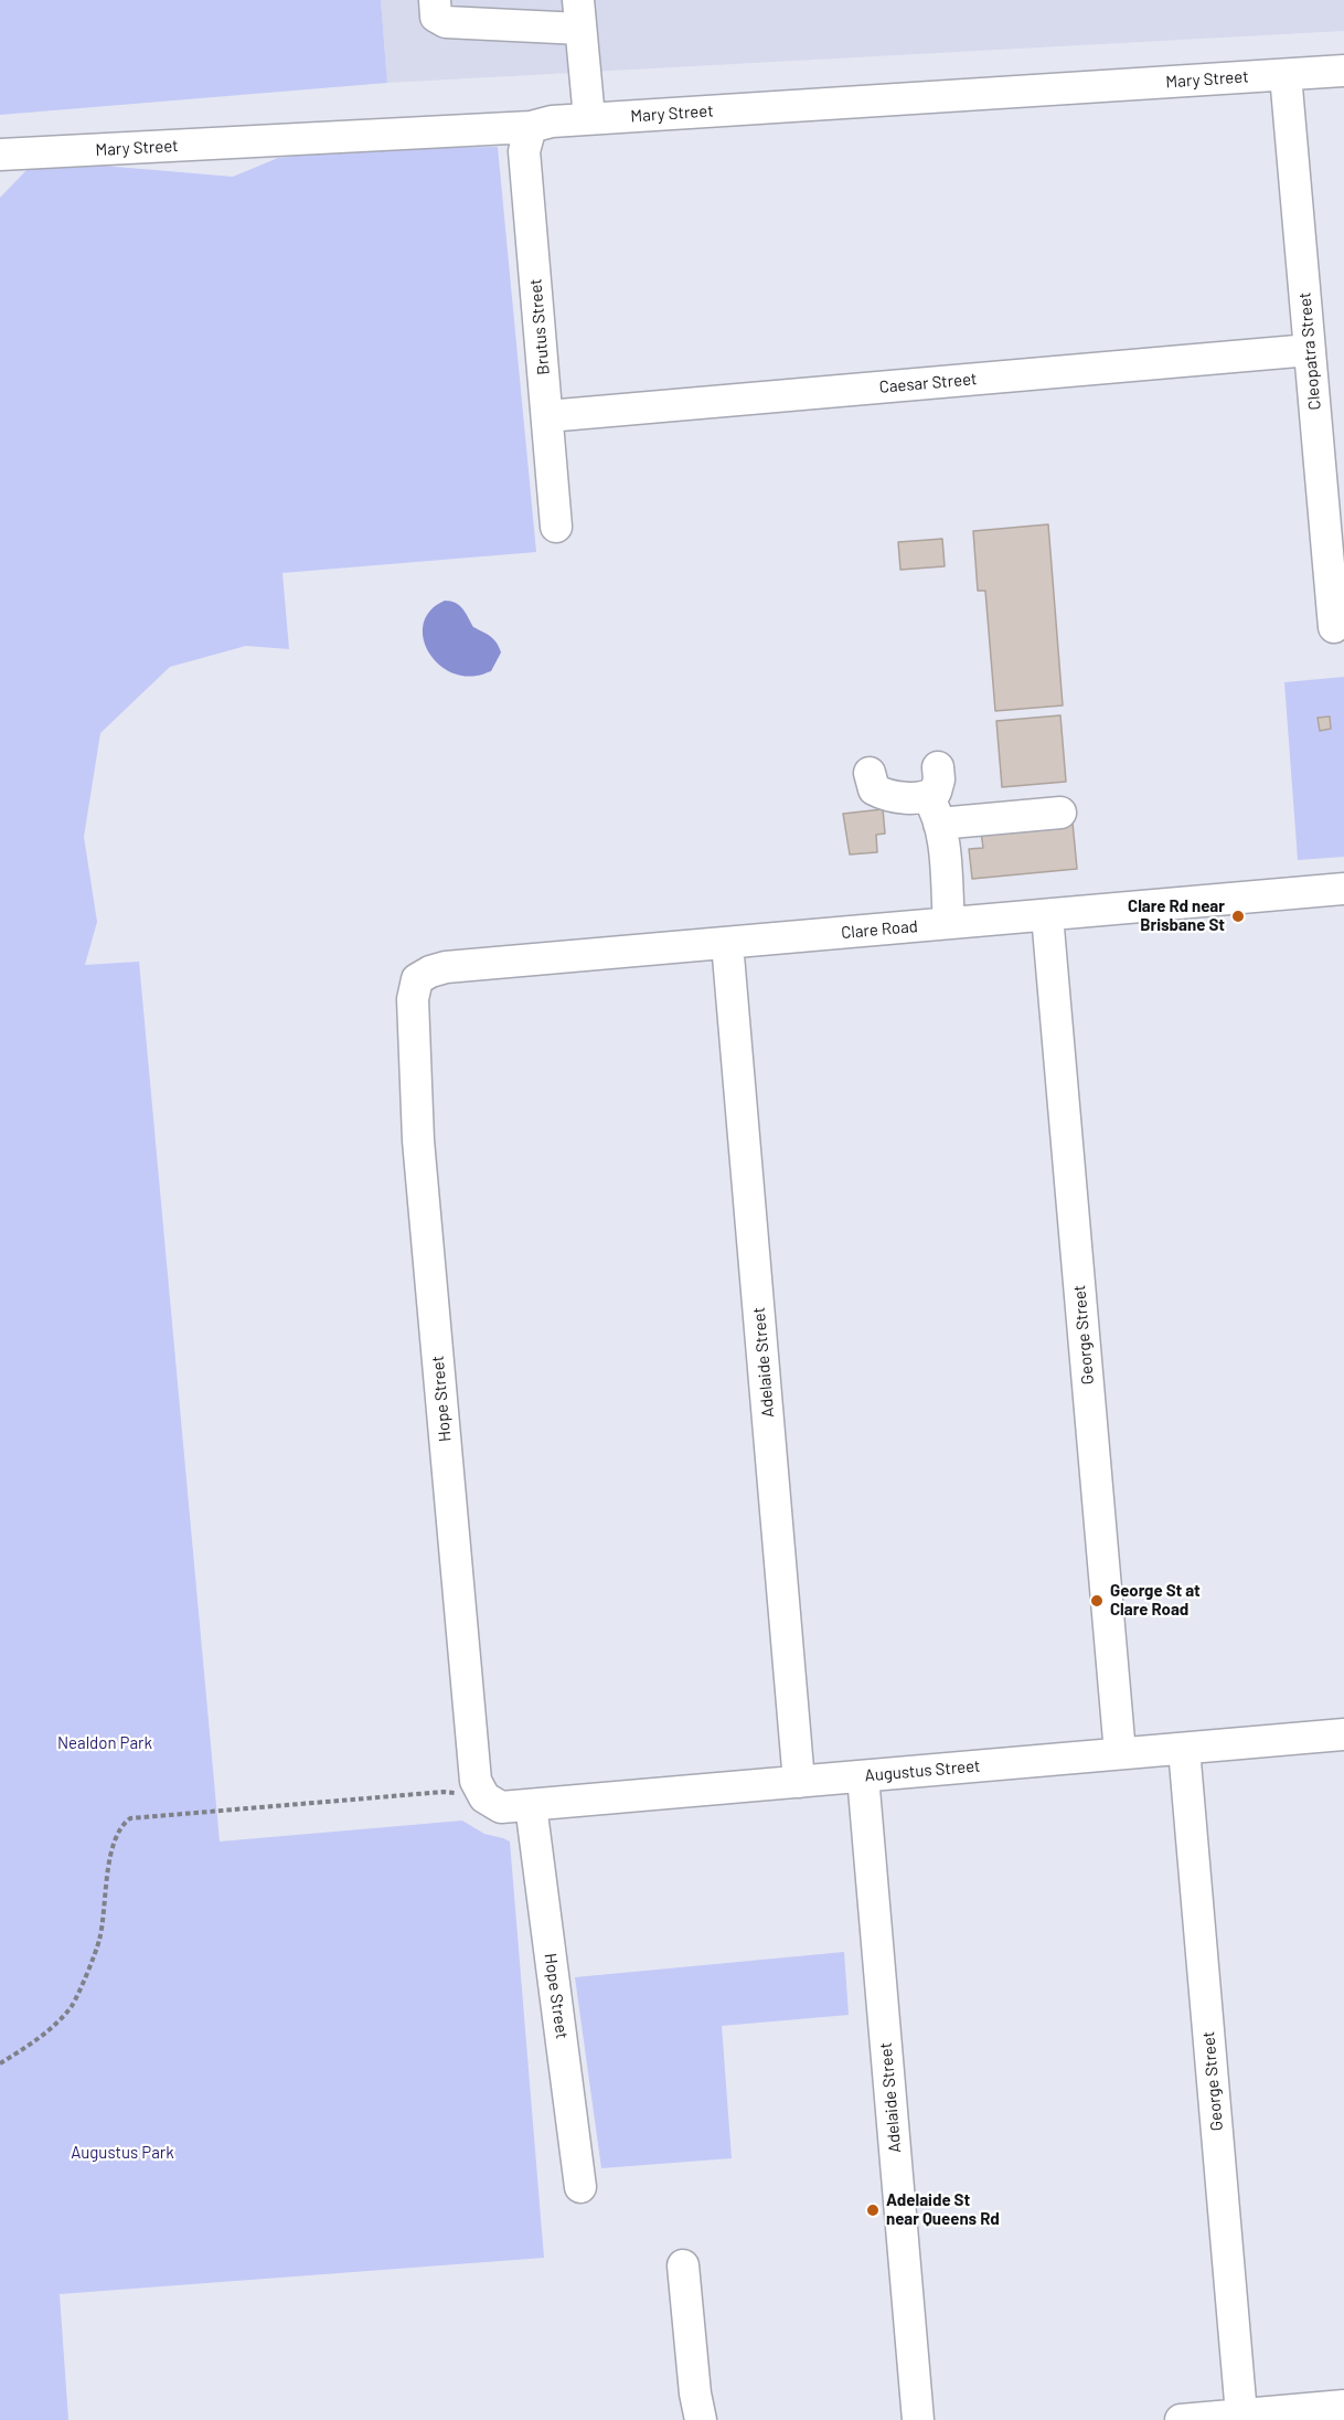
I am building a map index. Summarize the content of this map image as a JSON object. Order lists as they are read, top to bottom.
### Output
{
  "streets": {
    "street": [
      "Mary Street",
      "Brutus Street",
      "Cleopatra Street",
      "Caesar Street",
      "Clare Road",
      "George Street",
      "Adelaide Street",
      "Hope Street",
      "Augustus Street"
    ]
  },
  "crossings": [
    ["Mary Street", "Brutus Street"],
    ["Mary Street", "Cleopatra Street"],
    ["Brutus Street", "Caesar Street"],
    ["Cleopatra Street", "Caesar Street"],
    ["Clare Road", "George Street"],
    ["Clare Road", "Adelaide Street"],
    ["Clare Road", "Hope Street"],
    ["George Street", "Augustus Street"],
    ["Adelaide Street", "Augustus Street"],
    ["Hope Street", "Augustus Street"]
  ],
  "parks": ["Nealdon Park", "Augustus Park"],
  "places": ["Clare Rd near Brisbane St", "George St at Clare Road", "Adelaide St near Queens Rd"]
}
